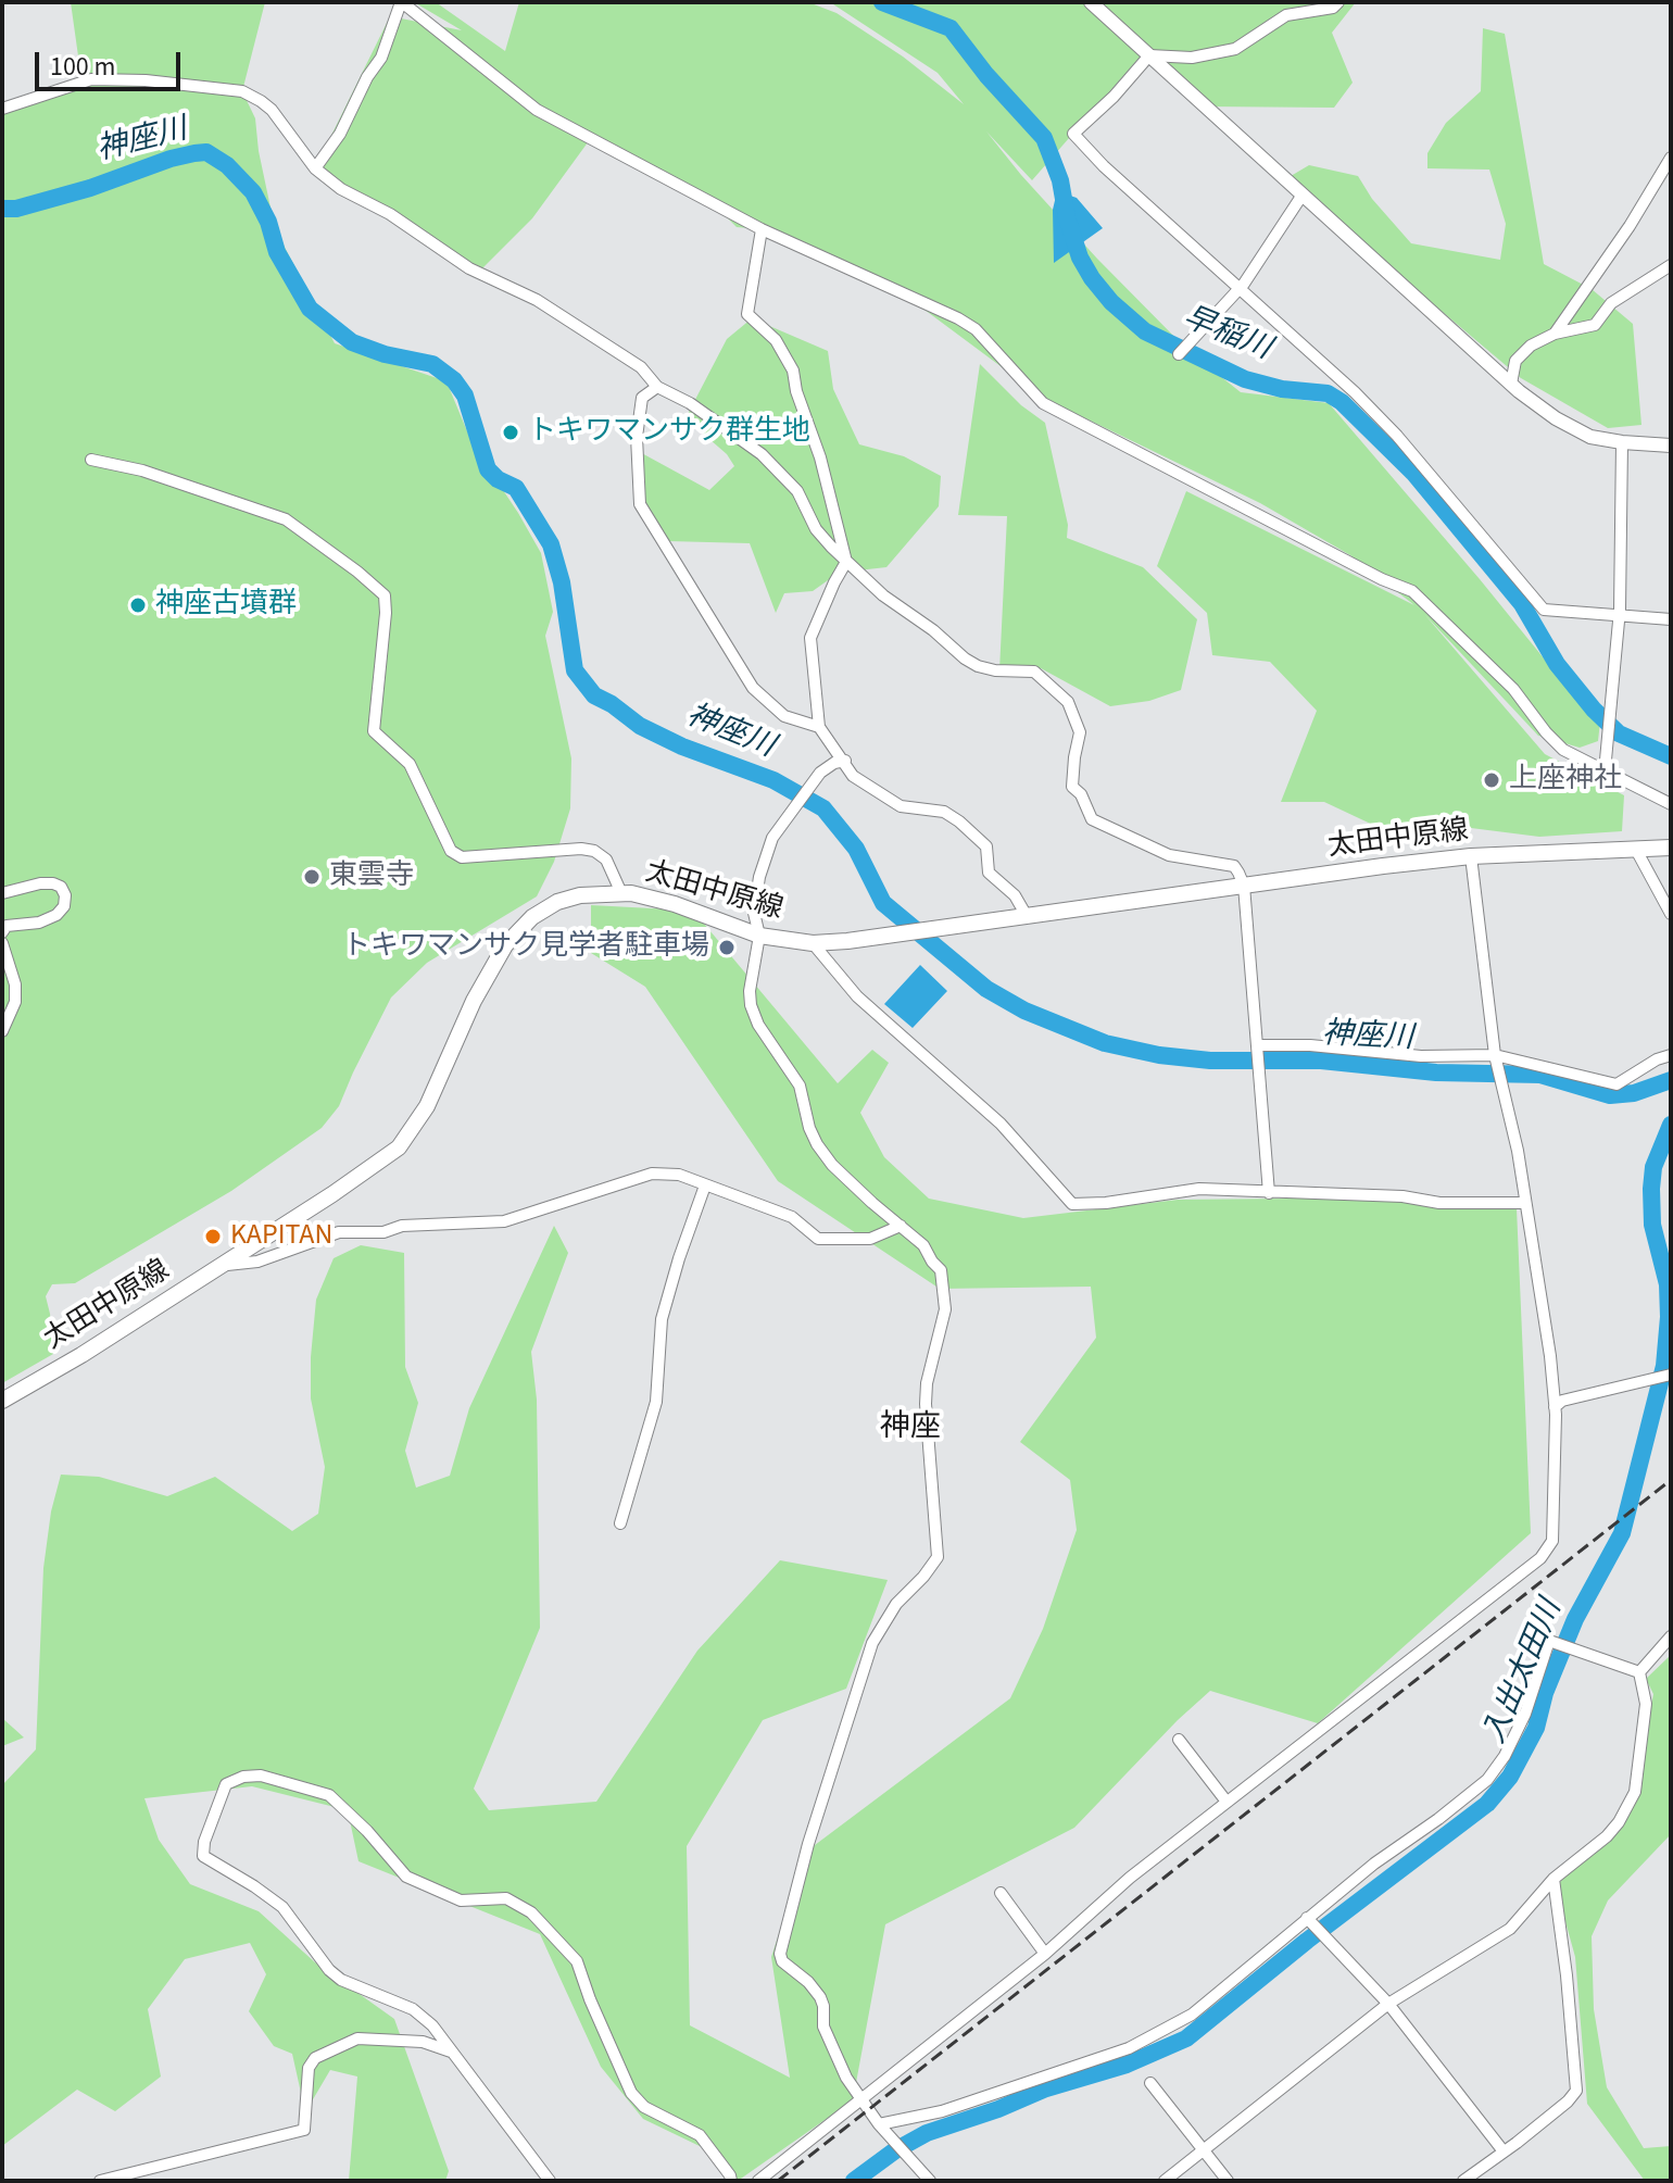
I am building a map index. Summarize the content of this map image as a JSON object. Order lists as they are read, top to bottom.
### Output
{
  "streets": {
    "main road": ["太田中原線"]
  },
  "districts": ["神座"],
  "water": ["神座川", "早稲川", "入出太田川"],
  "places": [
    "トキワマンサク群生地",
    "神座古墳群",
    "上座神社",
    "東雲寺",
    "トキワマンサク見学者駐車場",
    "KAPITAN"
  ],
  "scale_bar": "100 m"
}
